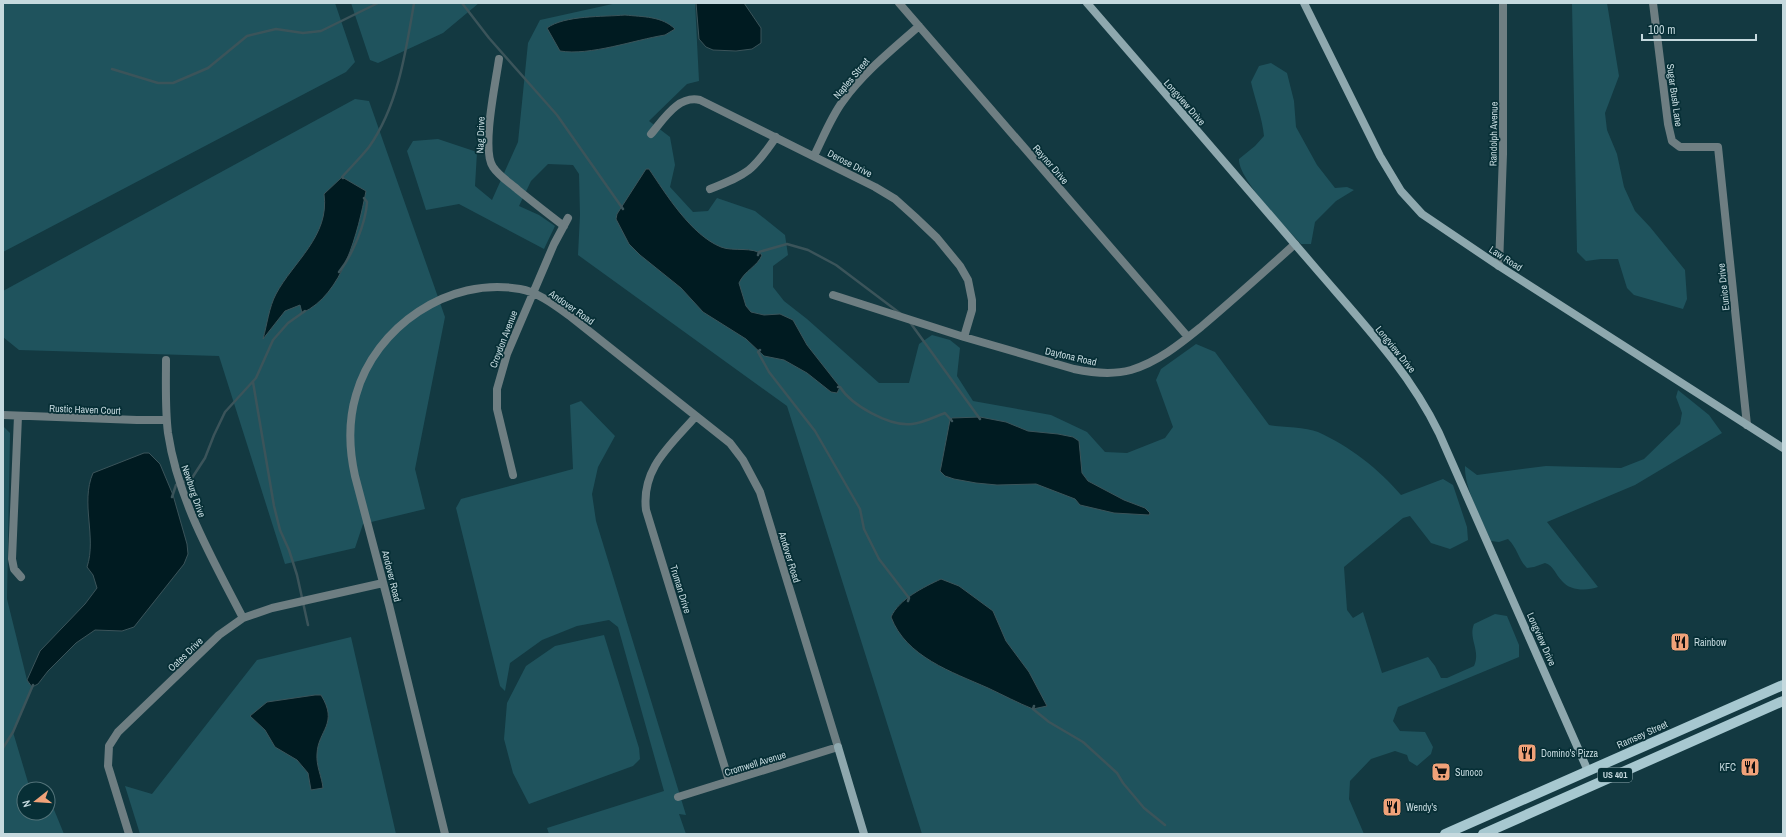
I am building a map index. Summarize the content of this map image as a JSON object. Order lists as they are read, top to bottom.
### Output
{
  "streets": {
    "main road": ["Ramsey Street", "US 401"],
    "street": [
      "Naples Street",
      "Sugar Bush Lane",
      "Longview Drive",
      "Randolph Avenue",
      "Nag Drive",
      "Derose Drive",
      "Raynor Drive",
      "Law Road",
      "Eunice Drive",
      "Andover Road",
      "Croydon Avenue",
      "Daytona Road",
      "Rustic Haven Court",
      "Newburg Drive",
      "Truman Drive",
      "Oates Drive",
      "Cromwell Avenue"
    ]
  },
  "crossings": [
    ["Naples Street", "Derose Drive"],
    ["Naples Street", "Raynor Drive"],
    ["Sugar Bush Lane", "Eunice Drive"],
    ["Longview Drive", "Daytona Road"],
    ["Longview Drive", "Ramsey Street"],
    ["Randolph Avenue", "Law Road"],
    ["Nag Drive", "Croydon Avenue"],
    ["Derose Drive", "Daytona Road"],
    ["Raynor Drive", "Daytona Road"],
    ["Law Road", "Eunice Drive"],
    ["Andover Road", "Croydon Avenue"],
    ["Andover Road", "Truman Drive"],
    ["Andover Road", "Oates Drive"],
    ["Andover Road", "Cromwell Avenue"],
    ["Rustic Haven Court", "Newburg Drive"],
    ["Newburg Drive", "Oates Drive"],
    ["Truman Drive", "Cromwell Avenue"]
  ],
  "places": {
    "restaurant": [
      "Rainbow",
      "Domino's Pizza",
      "KFC",
      "Wendy's"
    ],
    "supermarket": ["Sunoco"]
  },
  "scale_bar": "100 m",
  "north": "left"
}
